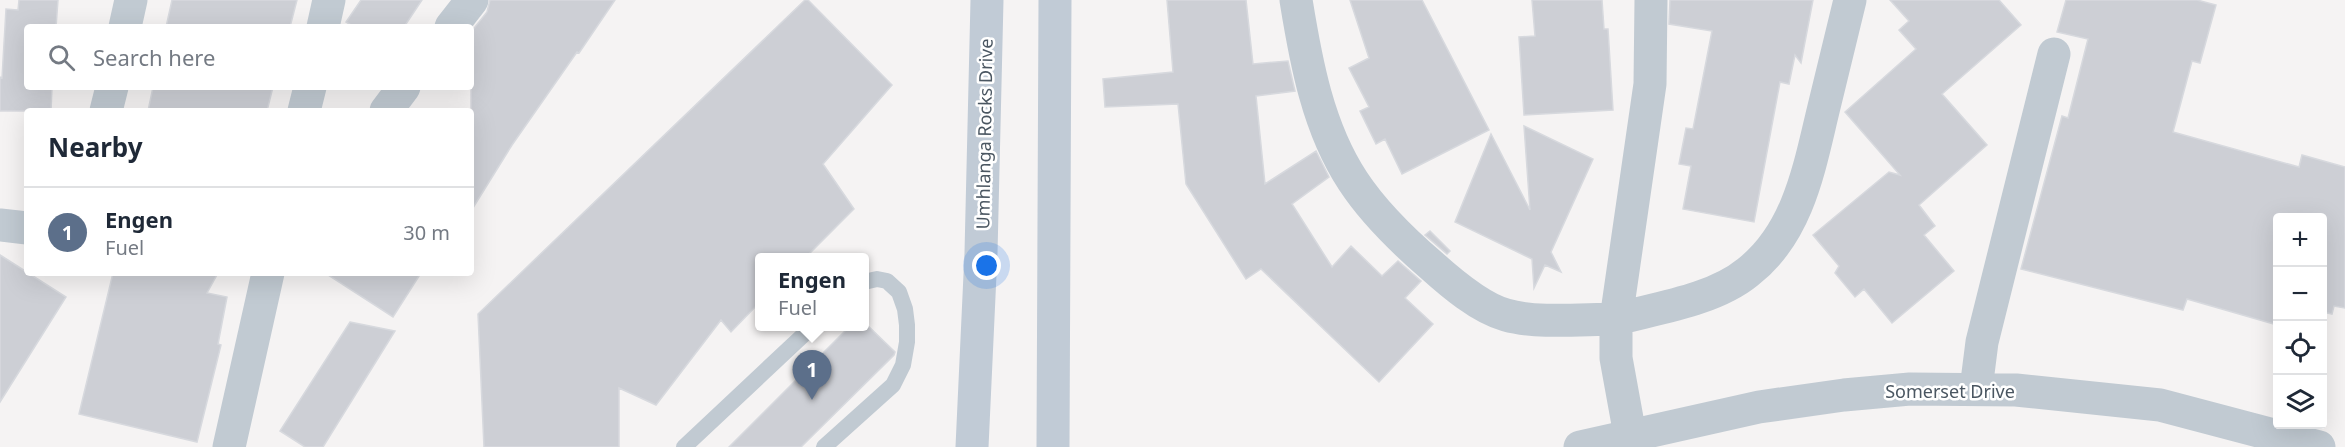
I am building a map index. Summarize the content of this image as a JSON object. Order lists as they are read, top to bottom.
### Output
{
  "streets": {
    "main road": ["Umhlanga Rocks Drive"],
    "street": ["Somerset Drive"]
  },
  "page": {
    "search": "Search here",
    "heading": "Nearby",
    "list": [
      {
        "mark": "1",
        "name": "Engen",
        "note": "Fuel",
        "value": "30 m"
      }
    ],
    "map_buttons": ["+", "−"],
    "popup": ["Engen", "Fuel"],
    "pins": "1"
  }
}
